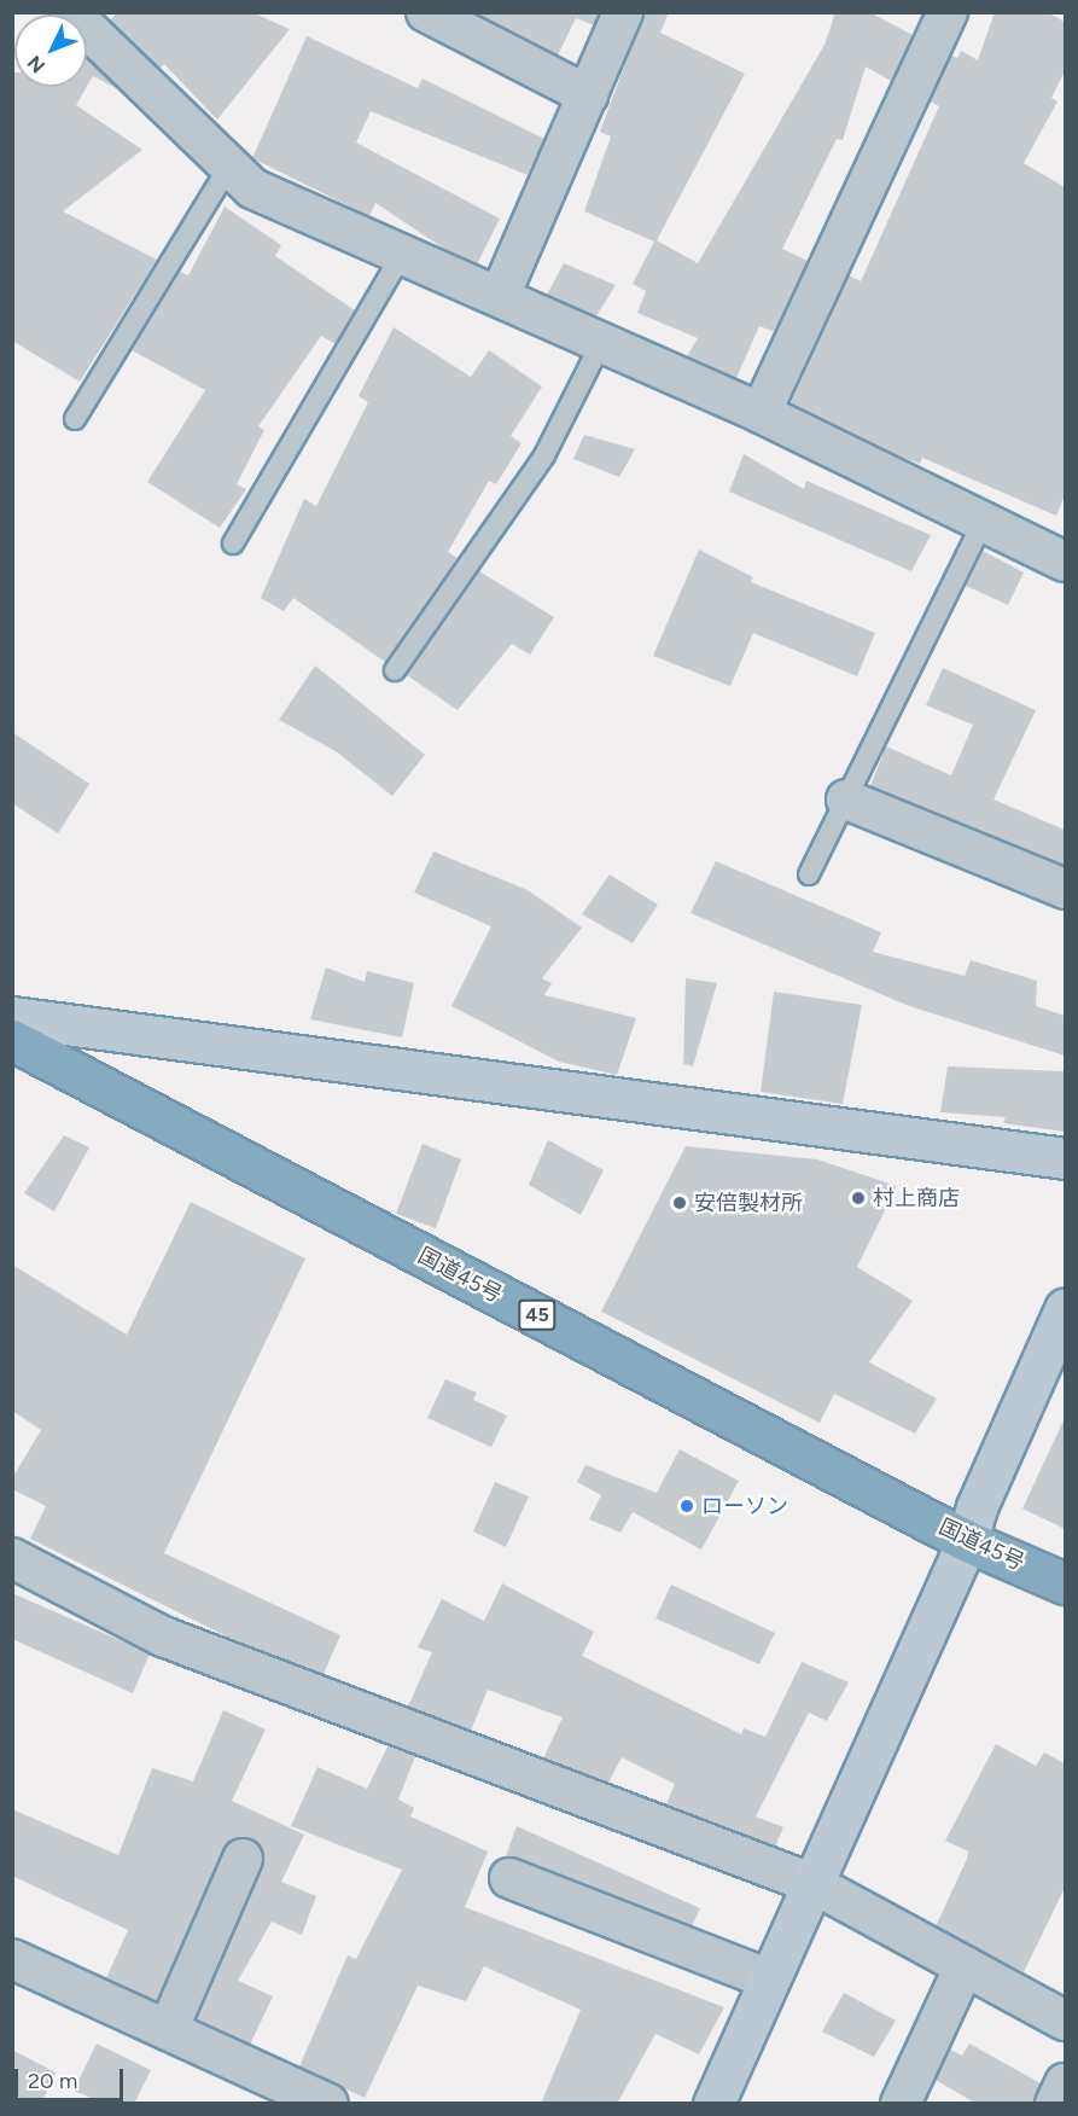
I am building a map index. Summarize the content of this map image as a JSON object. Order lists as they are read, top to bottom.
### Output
{
  "streets": {
    "highway": ["国道45号", "45"]
  },
  "places": ["村上商店", "安倍製材所", "ローソン"],
  "scale_bar": "20 m",
  "north": "bottom left"
}
